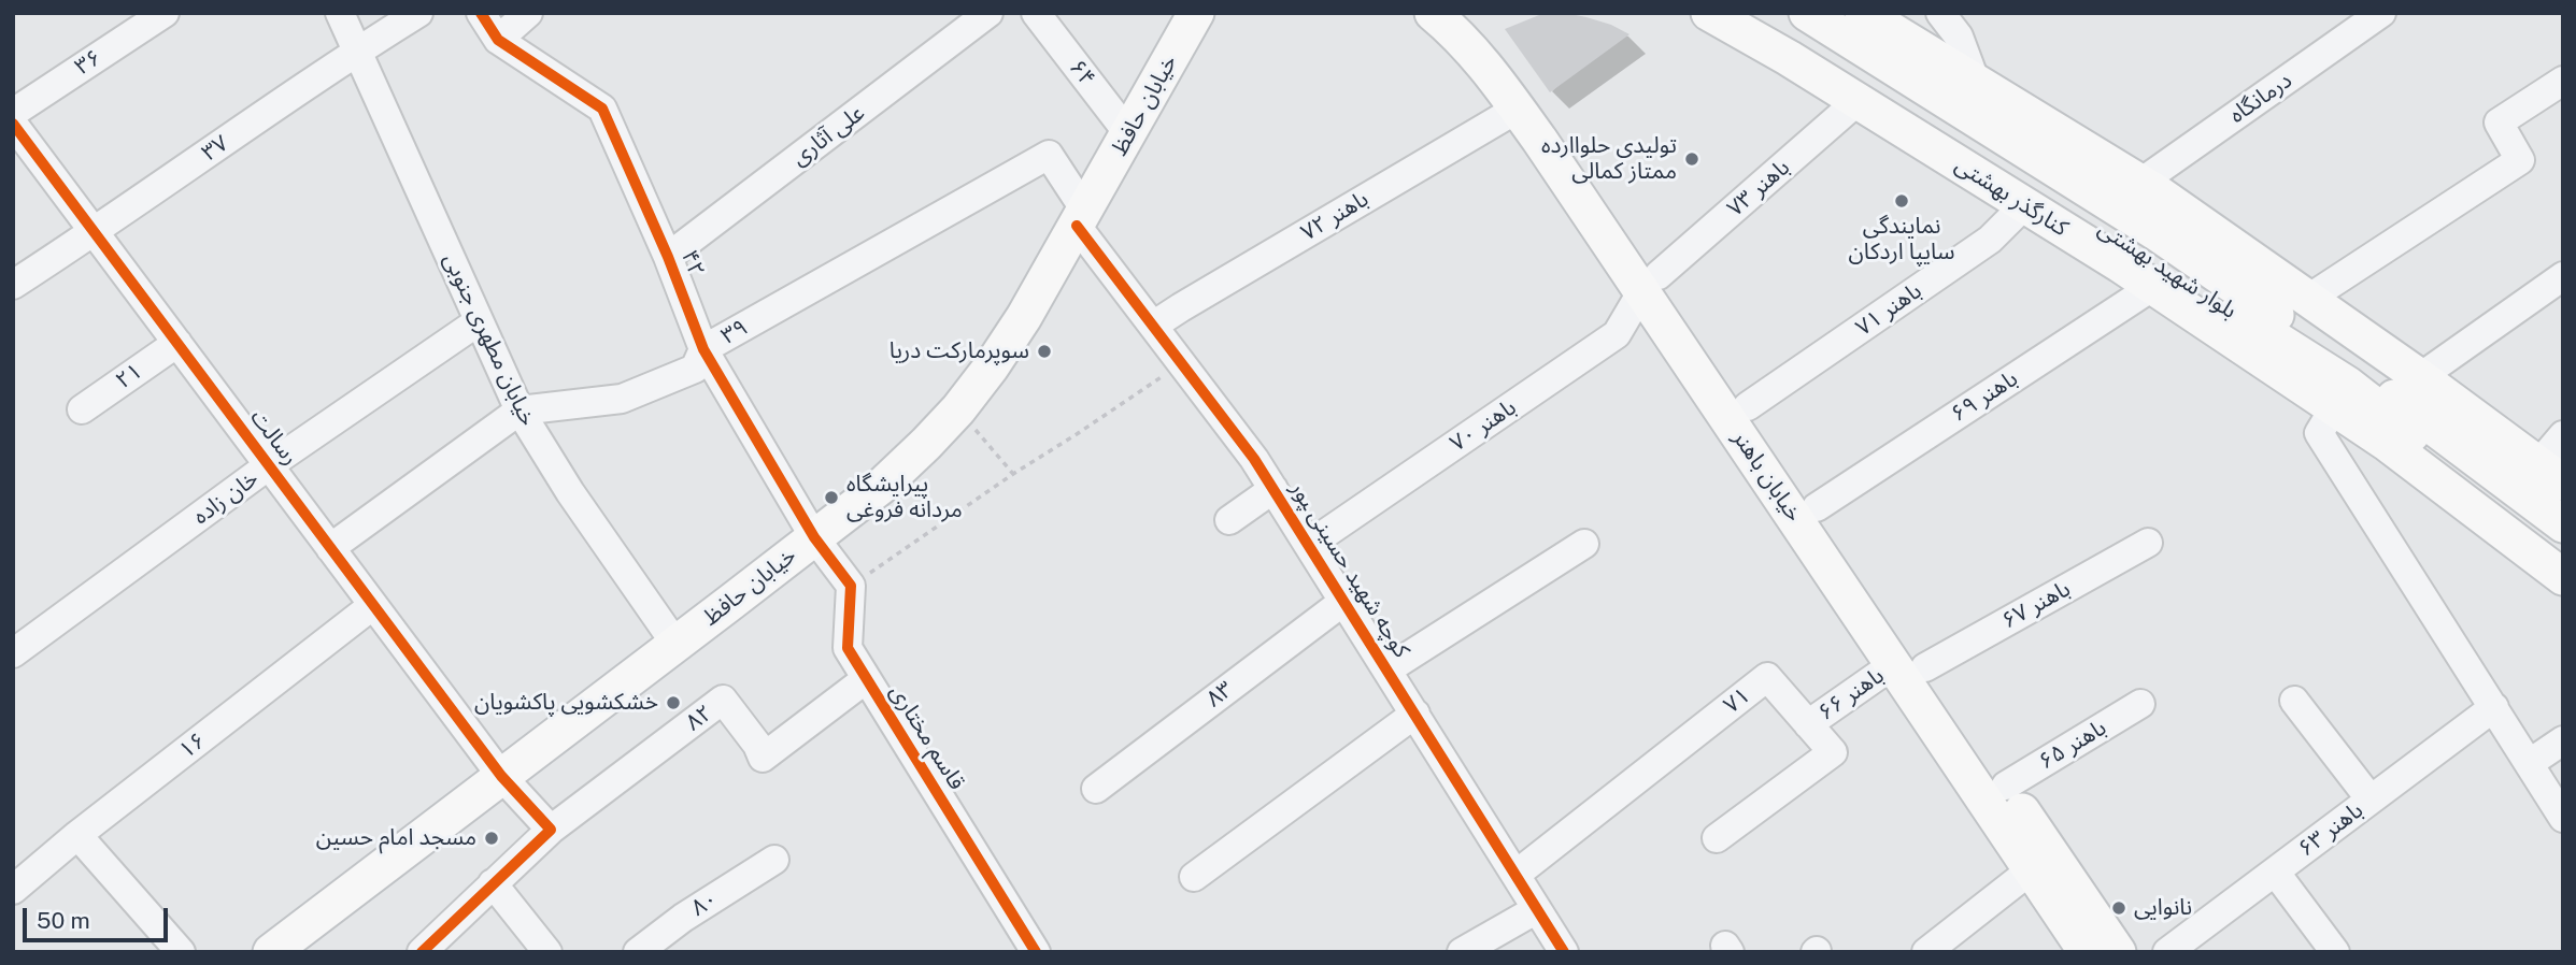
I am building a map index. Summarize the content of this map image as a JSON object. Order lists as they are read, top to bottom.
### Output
{
  "streets": {
    "main road": [
      "خیابان حافظ",
      "کنارگذر بهشتی",
      "بلوار شهید بهشتی",
      "خیابان باهنر"
    ],
    "street": [
      "۳۶",
      "۶۴",
      "درمانگاه",
      "علی آثاری",
      "۳۷",
      "باهنر ۷۳",
      "باهنر ۷۲",
      "۴۲",
      "باهنر ۷۱",
      "۳۹",
      "خیابان مطهری جنوبی",
      "۲۱",
      "باهنر ۶۹",
      "باهنر ۷۰",
      "رسالت",
      "خان زاده",
      "کوچه شهید حسینی ‍پور",
      "باهنر ۶۷",
      "۸۳",
      "باهنر ۶۶",
      "۷۱",
      "۸۲",
      "قاسم مختاری",
      "باهنر ۶۵",
      "۱۶",
      "باهنر ۶۳",
      "۸۰"
    ]
  },
  "crossings": [
    ["۶۴", "خیابان حافظ"],
    ["خیابان حافظ", "۴۲"],
    ["خیابان حافظ", "۳۹"],
    ["خیابان حافظ", "خیابان مطهری جنوبی"],
    ["خیابان حافظ", "رسالت"],
    ["خیابان حافظ", "کوچه شهید حسینی ‍پور"],
    ["علی آثاری", "۴۲"],
    ["۳۷", "خیابان مطهری جنوبی"],
    ["۳۷", "رسالت"],
    ["باهنر ۷۳", "کنارگذر بهشتی"],
    ["باهنر ۷۳", "باهنر ۷۰"],
    ["باهنر ۷۳", "خیابان باهنر"],
    ["کنارگذر بهشتی", "باهنر ۷۱"],
    ["کنارگذر بهشتی", "باهنر ۶۹"],
    ["باهنر ۷۲", "خیابان باهنر"],
    ["باهنر ۷۲", "کوچه شهید حسینی ‍پور"],
    ["۴۲", "۳۹"],
    ["باهنر ۷۱", "خیابان باهنر"],
    ["۳۹", "خیابان مطهری جنوبی"],
    ["۳۹", "رسالت"],
    ["۳۹", "کوچه شهید حسینی ‍پور"],
    ["خیابان مطهری جنوبی", "خان زاده"],
    ["۲۱", "رسالت"],
    ["باهنر ۶۹", "خیابان باهنر"],
    ["باهنر ۷۰", "خیابان باهنر"],
    ["باهنر ۷۰", "کوچه شهید حسینی ‍پور"],
    ["رسالت", "خان زاده"],
    ["رسالت", "۸۲"],
    ["رسالت", "۱۶"],
    ["خیابان باهنر", "باهنر ۶۷"],
    ["خیابان باهنر", "باهنر ۶۶"],
    ["خیابان باهنر", "باهنر ۶۵"],
    ["کوچه شهید حسینی ‍پور", "۸۳"],
    ["کوچه شهید حسینی ‍پور", "۷۱"],
    ["باهنر ۶۷", "باهنر ۶۶"],
    ["باهنر ۶۶", "۷۱"],
    ["۸۲", "قاسم مختاری"]
  ],
  "places": [
    "تولیدی حلواارده ممتاز کمالی",
    "نمایندگی سایپا اردکان",
    "سوپرمارکت دریا",
    "پیرایشگاه مردانه فروغی",
    "خشکشویی پاکشویان",
    "مسجد امام حسین",
    "نانوایی"
  ],
  "scale_bar": "50 m"
}
